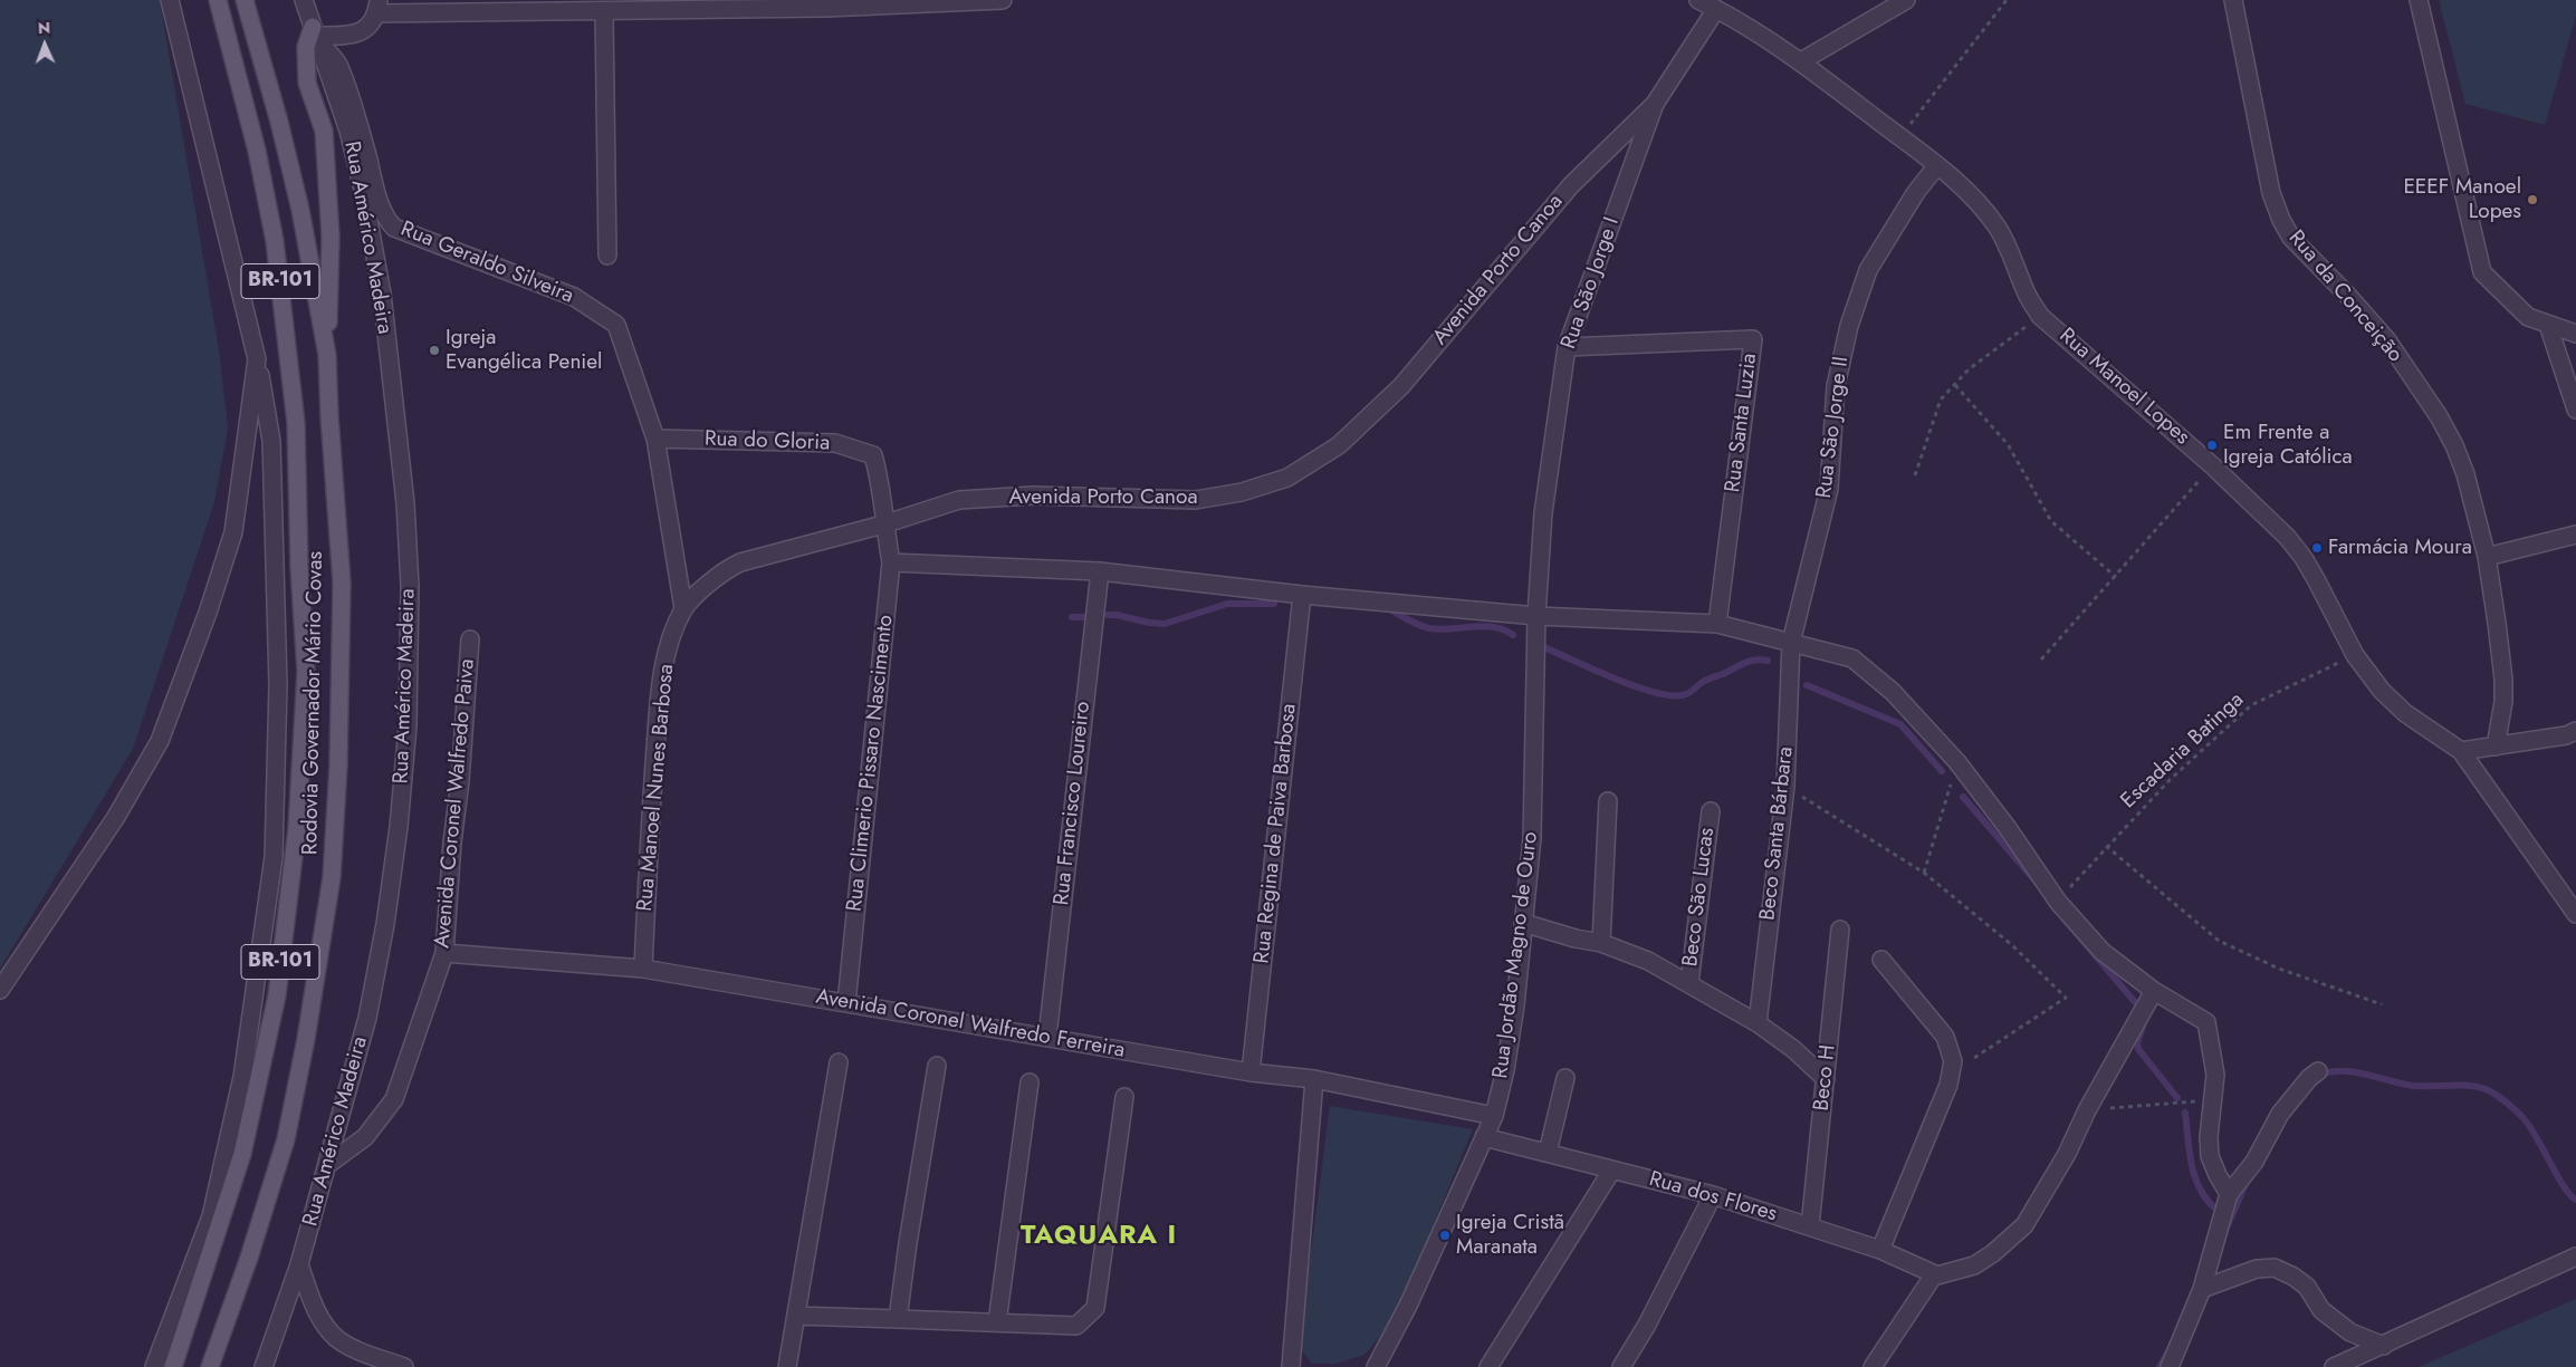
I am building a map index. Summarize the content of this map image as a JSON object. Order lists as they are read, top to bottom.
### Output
{
  "streets": {
    "main road": ["BR-101", "Rodovia Governador Mário Covas"],
    "street": [
      "Rua Américo Madeira",
      "Rua Geraldo Silveira",
      "Avenida Porto Canoa",
      "Rua São Jorge I",
      "Rua da Conceição",
      "Rua Manoel Lopes",
      "Rua Santa Luzia",
      "Rua São Jorge II",
      "Rua do Gloria",
      "Rua Climerio Pissaro Nascimento",
      "Rua Manoel Nunes Barbosa",
      "Avenida Coronel Walfredo Paiva",
      "Rua Francisco Loureiro",
      "Rua Regina de Paiva Barbosa",
      "Beco Santa Bárbara",
      "Beco São Lucas",
      "Rua Jordão Magno de Ouro",
      "Avenida Coronel Walfredo Ferreira",
      "Beco H",
      "Rua dos Flores"
    ],
    "path": ["Escadaria Batinga"]
  },
  "crossings": [
    ["Rua Américo Madeira", "Rua Geraldo Silveira"],
    ["Rua Américo Madeira", "Avenida Coronel Walfredo Paiva"],
    ["Rua Geraldo Silveira", "Avenida Porto Canoa"],
    ["Rua Geraldo Silveira", "Rua do Gloria"],
    ["Rua Geraldo Silveira", "Rua Manoel Nunes Barbosa"],
    ["Avenida Porto Canoa", "Rua São Jorge I"],
    ["Avenida Porto Canoa", "Rua do Gloria"],
    ["Avenida Porto Canoa", "Rua Climerio Pissaro Nascimento"],
    ["Avenida Porto Canoa", "Rua Manoel Nunes Barbosa"],
    ["Rua São Jorge I", "Rua Manoel Lopes"],
    ["Rua São Jorge I", "Rua Santa Luzia"],
    ["Rua São Jorge I", "Rua Jordão Magno de Ouro"],
    ["Rua Manoel Lopes", "Rua São Jorge II"],
    ["Rua Manoel Lopes", "Escadaria Batinga"],
    ["Rua São Jorge II", "Beco Santa Bárbara"],
    ["Rua do Gloria", "Rua Climerio Pissaro Nascimento"],
    ["Rua Climerio Pissaro Nascimento", "Avenida Coronel Walfredo Ferreira"],
    ["Rua Manoel Nunes Barbosa", "Avenida Coronel Walfredo Ferreira"],
    ["Avenida Coronel Walfredo Paiva", "Avenida Coronel Walfredo Ferreira"],
    ["Rua Francisco Loureiro", "Avenida Coronel Walfredo Ferreira"],
    ["Rua Regina de Paiva Barbosa", "Avenida Coronel Walfredo Ferreira"],
    ["Rua Jordão Magno de Ouro", "Avenida Coronel Walfredo Ferreira"],
    ["Rua Jordão Magno de Ouro", "Rua dos Flores"],
    ["Beco H", "Rua dos Flores"]
  ],
  "districts": ["TAQUARA I"],
  "places": [
    "EEEF Manoel Lopes",
    "Igreja Evangélica Peniel",
    "Em Frente a Igreja Católica",
    "Farmácia Moura",
    "Igreja Cristã Maranata"
  ],
  "north": "top"
}
